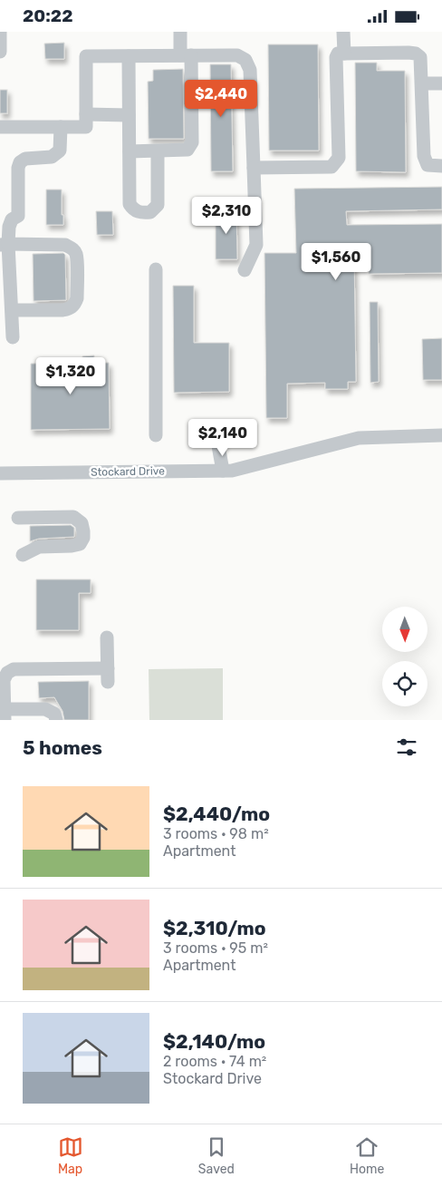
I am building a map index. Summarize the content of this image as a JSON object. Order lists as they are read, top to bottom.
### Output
{
  "streets": {
    "street": ["Stockard Drive"]
  },
  "north": "bottom",
  "page": {
    "status": "20:22",
    "price": [
      "$2,440",
      "$2,310",
      "$1,560",
      "$1,320",
      "$2,140"
    ],
    "heading": "5 homes",
    "list": [
      {
        "name": "$2,440/mo",
        "note": "3 rooms · 98 m² · Apartment"
      },
      {
        "name": "$2,310/mo",
        "note": "3 rooms · 95 m² · Apartment"
      },
      {
        "name": "$2,140/mo",
        "note": "2 rooms · 74 m² · Stockard Drive"
      }
    ],
    "tabs": ["Map", "Saved", "Home"]
  }
}
